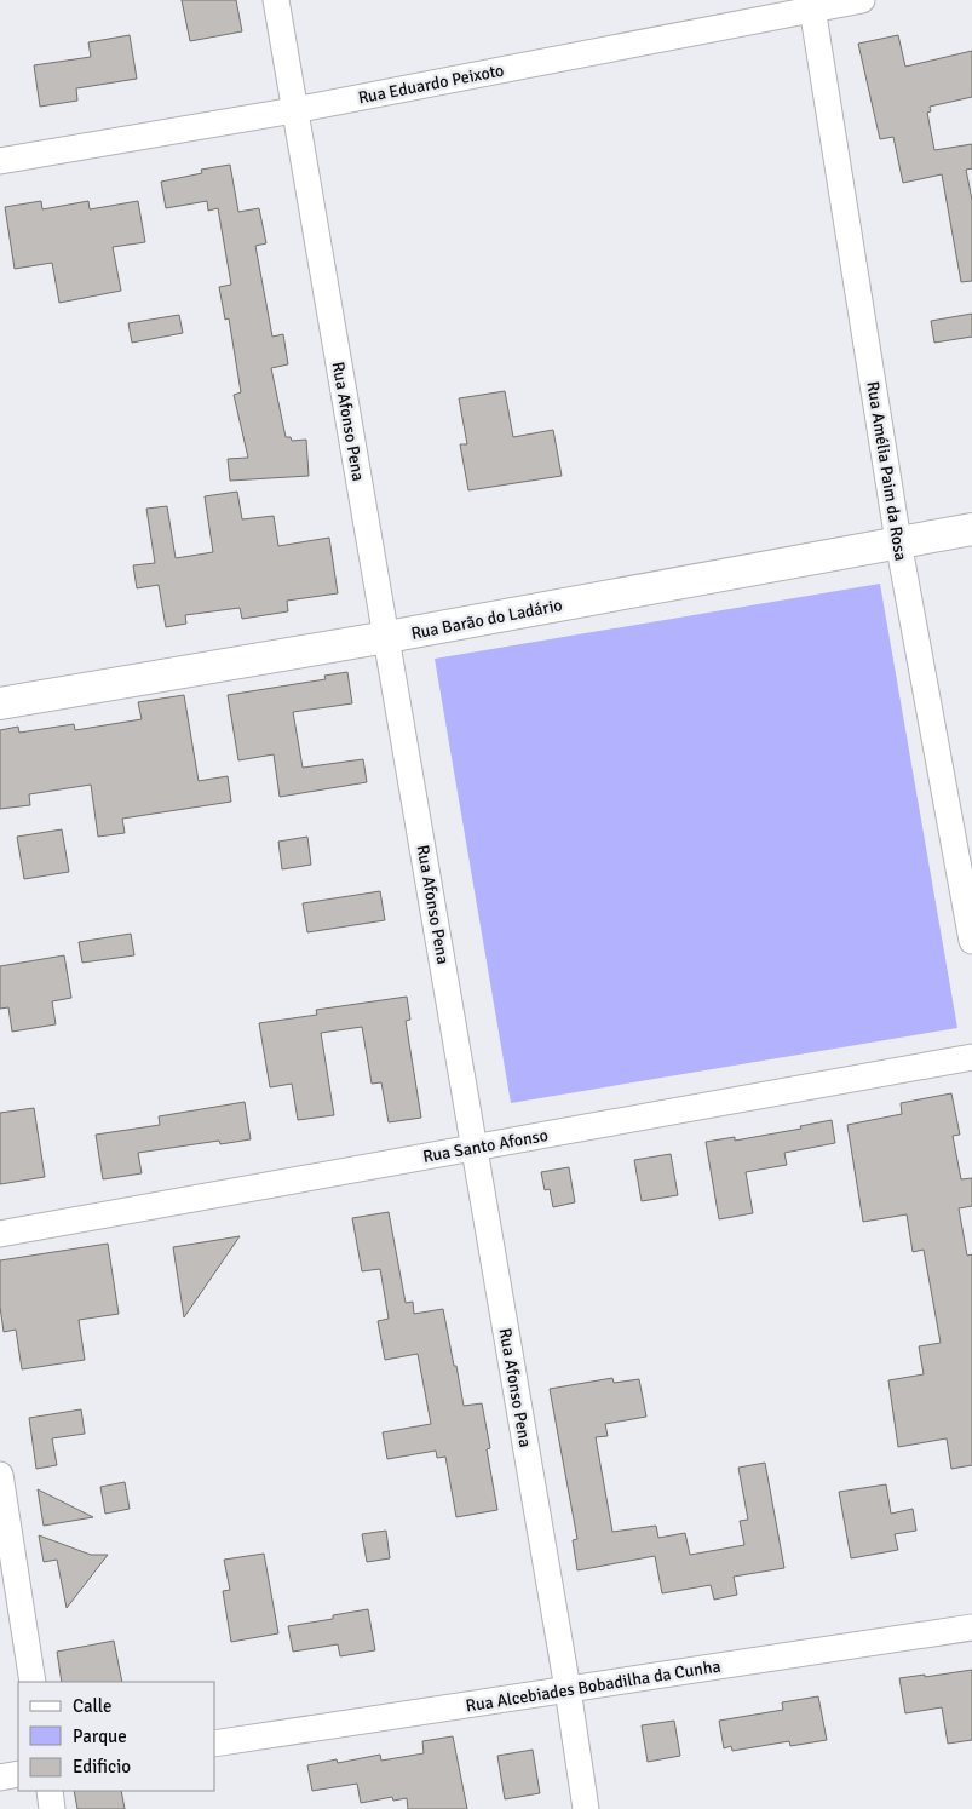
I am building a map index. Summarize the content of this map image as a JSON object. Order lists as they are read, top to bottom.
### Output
{
  "streets": {
    "main road": ["Rua Barão do Ladário"],
    "street": [
      "Rua Eduardo Peixoto",
      "Rua Afonso Pena",
      "Rua Amélia Paim da Rosa",
      "Rua Santo Afonso",
      "Rua Alcebiades Bobadilha da Cunha"
    ]
  },
  "crossings": [
    ["Rua Eduardo Peixoto", "Rua Afonso Pena"],
    ["Rua Eduardo Peixoto", "Rua Amélia Paim da Rosa"],
    ["Rua Afonso Pena", "Rua Barão do Ladário"],
    ["Rua Afonso Pena", "Rua Santo Afonso"],
    ["Rua Afonso Pena", "Rua Alcebiades Bobadilha da Cunha"],
    ["Rua Amélia Paim da Rosa", "Rua Barão do Ladário"]
  ],
  "legend": ["Calle", "Parque", "Edificio"]
}
